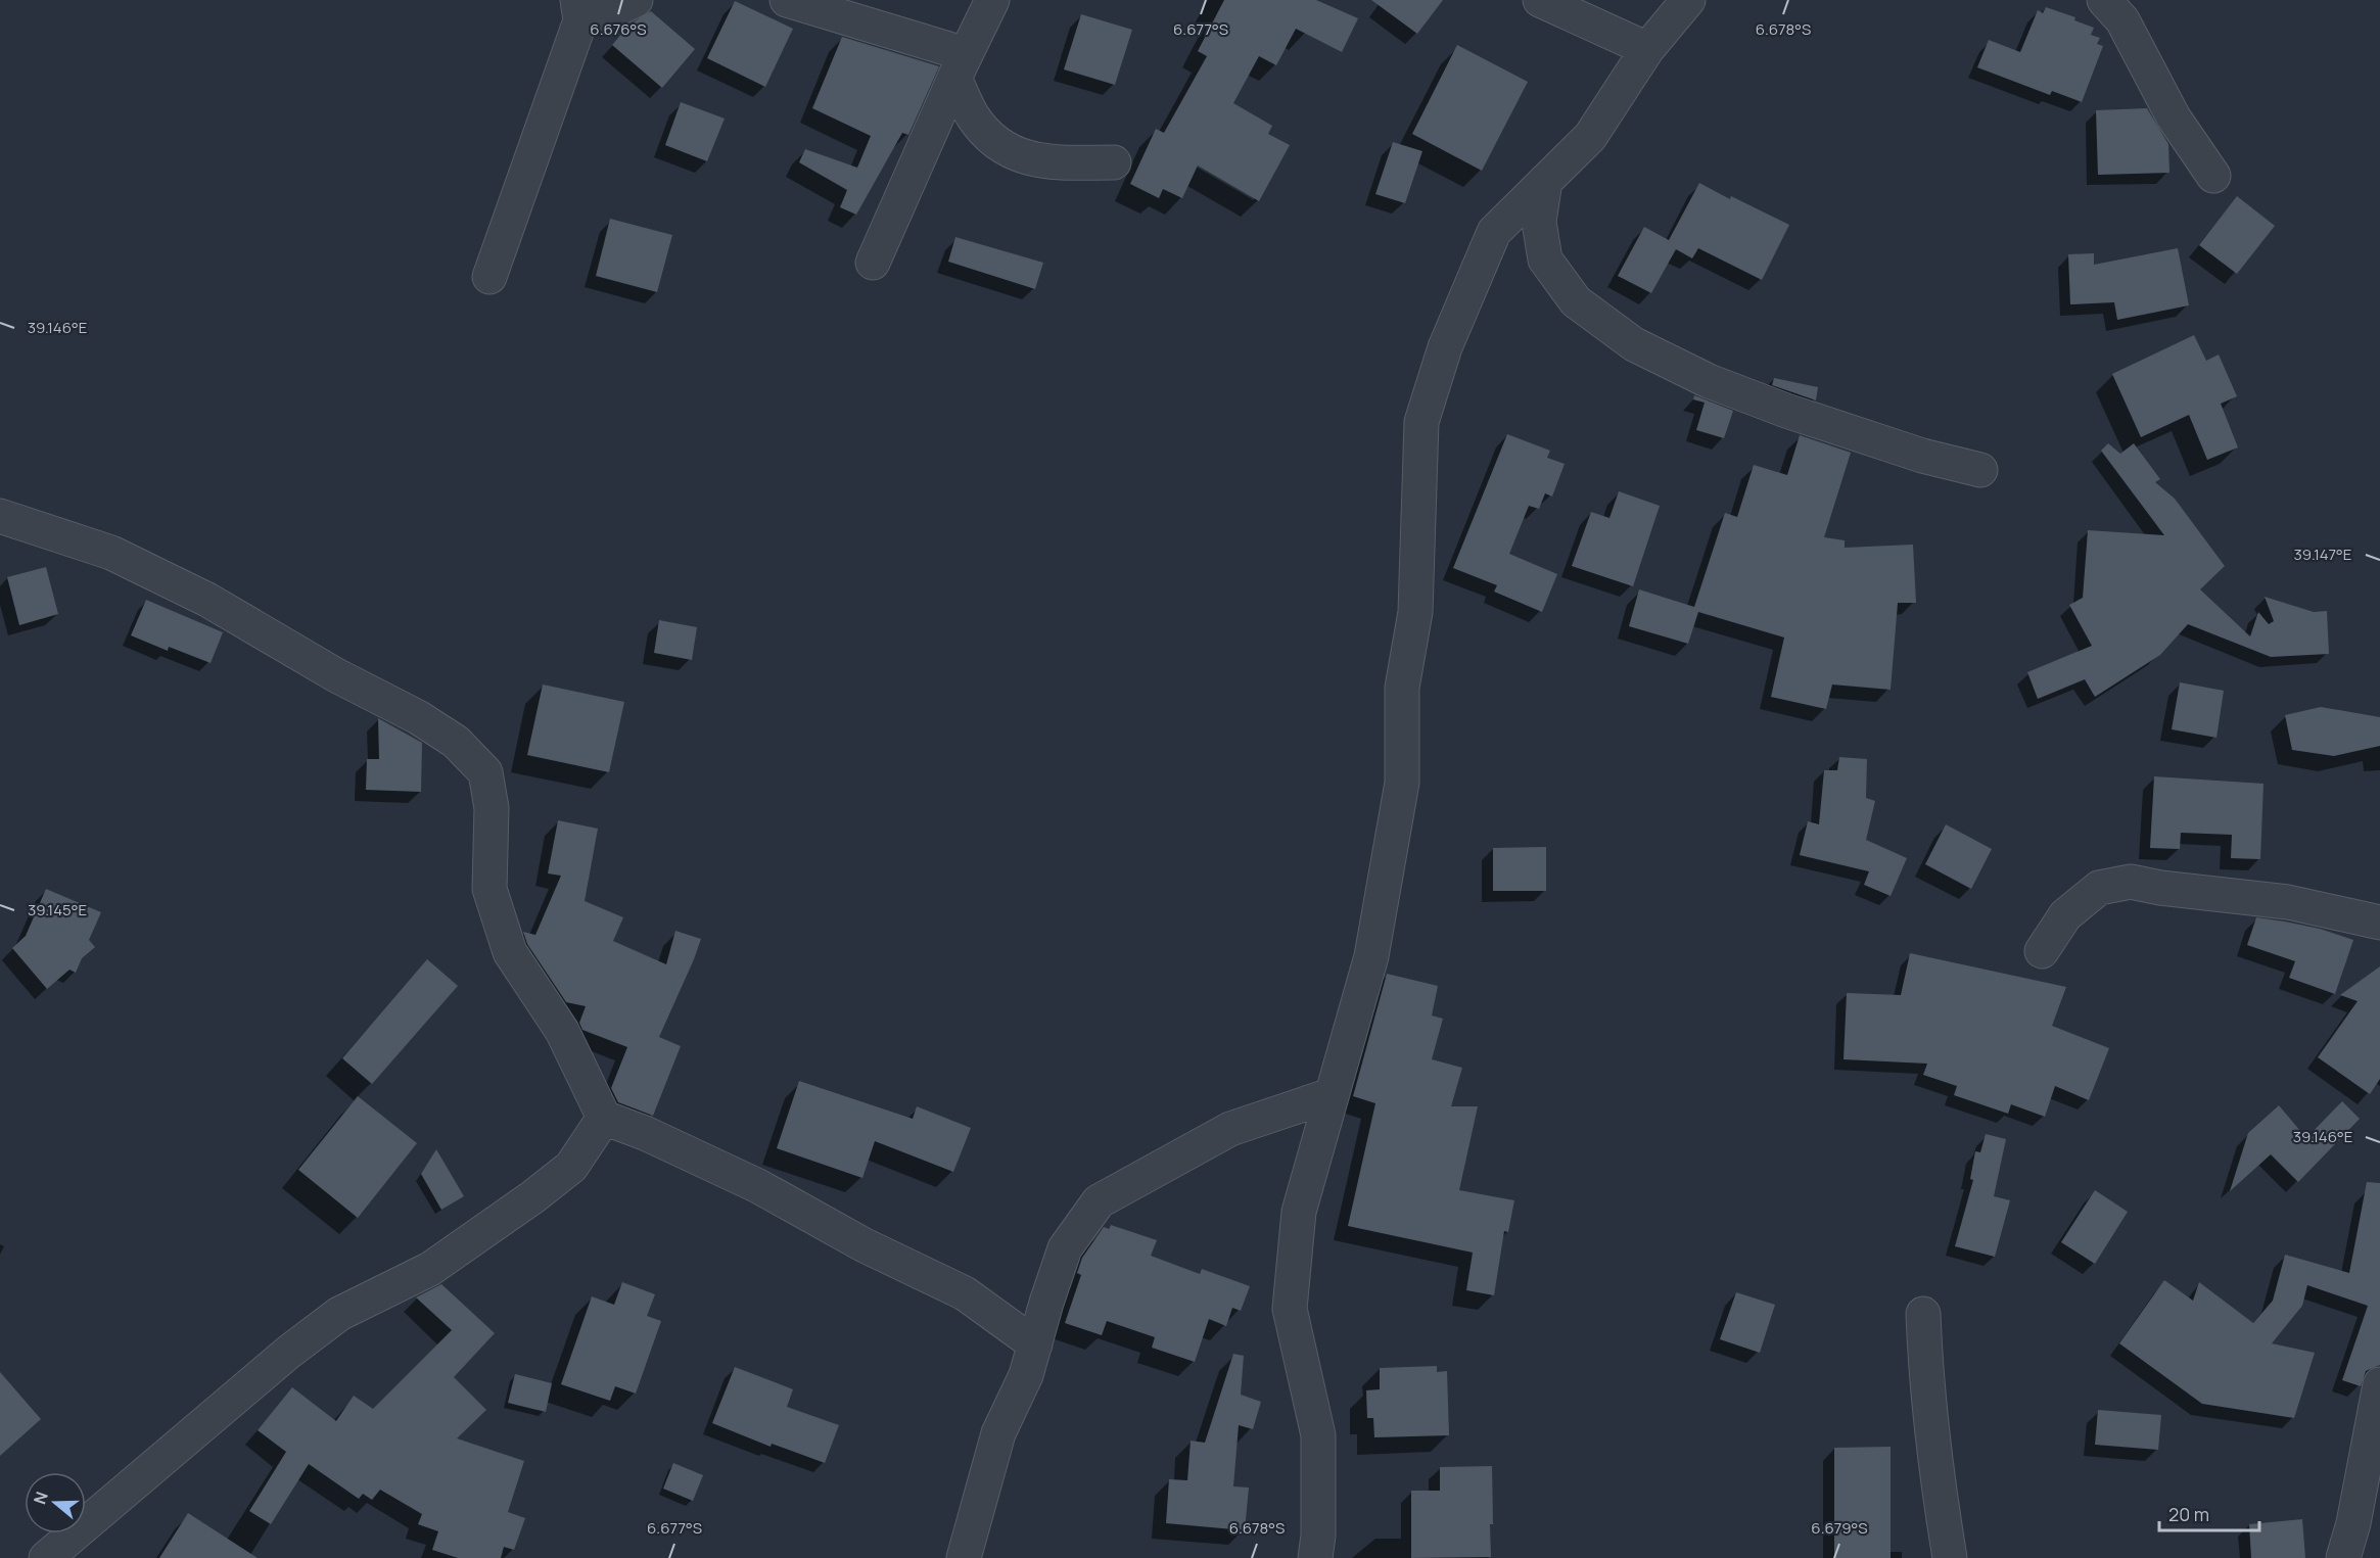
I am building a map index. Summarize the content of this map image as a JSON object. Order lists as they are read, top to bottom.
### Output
{
  "scale_bar": "20 m",
  "north": "left",
  "coordinates": [
    "6.676°S",
    "6.677°S",
    "6.678°S",
    "39.146°E",
    "39.147°E",
    "39.145°E",
    "6.679°S"
  ]
}
